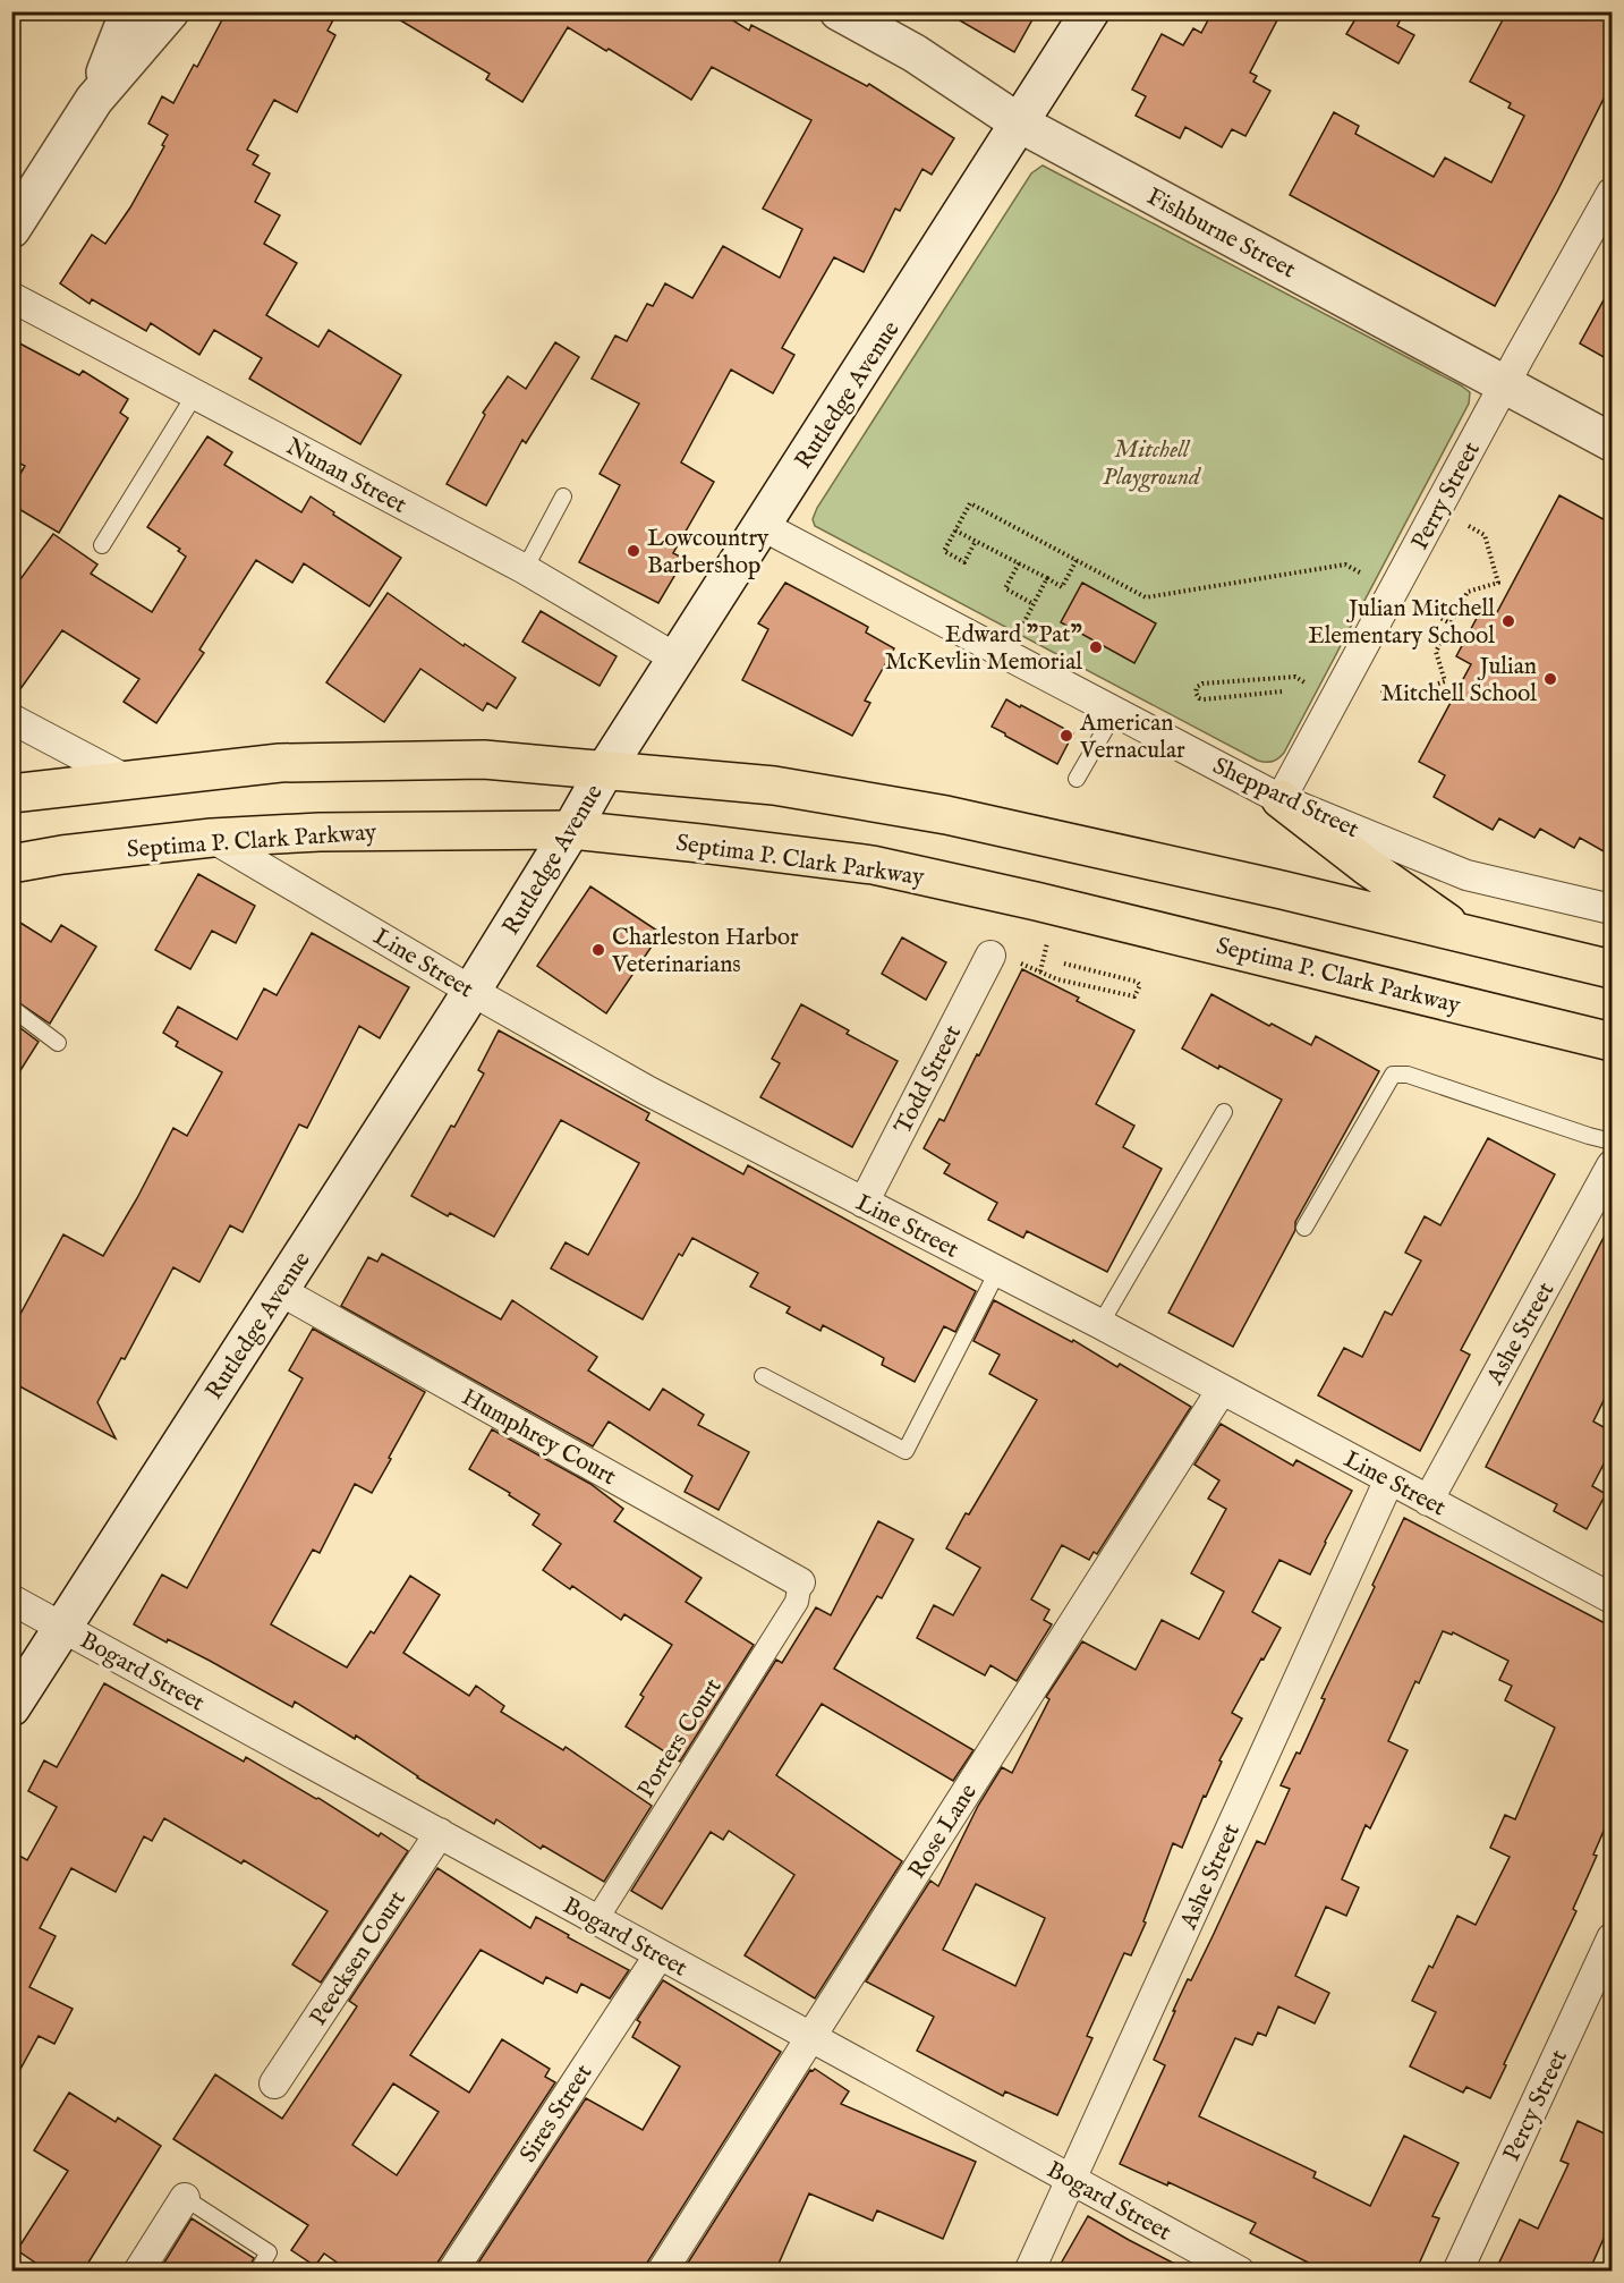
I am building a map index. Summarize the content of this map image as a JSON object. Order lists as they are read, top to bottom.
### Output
{
  "streets": {
    "highway": ["Septima P. Clark Parkway"],
    "main road": ["Fishburne Street", "Rutledge Avenue"],
    "street": [
      "Nunan Street",
      "Perry Street",
      "Sheppard Street",
      "Line Street",
      "Todd Street",
      "Ashe Street",
      "Humphrey Court",
      "Bogard Street",
      "Porters Court",
      "Rose Lane",
      "Peecksen Court",
      "Percy Street",
      "Sires Street"
    ]
  },
  "crossings": [
    ["Fishburne Street", "Rutledge Avenue"],
    ["Fishburne Street", "Perry Street"],
    ["Rutledge Avenue", "Nunan Street"],
    ["Rutledge Avenue", "Sheppard Street"],
    ["Rutledge Avenue", "Septima P. Clark Parkway"],
    ["Rutledge Avenue", "Line Street"],
    ["Rutledge Avenue", "Humphrey Court"],
    ["Rutledge Avenue", "Bogard Street"],
    ["Perry Street", "Sheppard Street"],
    ["Septima P. Clark Parkway", "Line Street"],
    ["Line Street", "Todd Street"],
    ["Line Street", "Ashe Street"],
    ["Line Street", "Rose Lane"],
    ["Ashe Street", "Bogard Street"],
    ["Humphrey Court", "Porters Court"],
    ["Bogard Street", "Porters Court"],
    ["Bogard Street", "Rose Lane"],
    ["Bogard Street", "Peecksen Court"],
    ["Bogard Street", "Sires Street"]
  ],
  "parks": ["Mitchell Playground"],
  "places": [
    "Lowcountry Barbershop",
    "Julian Mitchell Elementary School",
    "Edward \"Pat\" McKevlin Memorial",
    "Julian Mitchell School",
    "American Vernacular",
    "Charleston Harbor Veterinarians"
  ]
}
